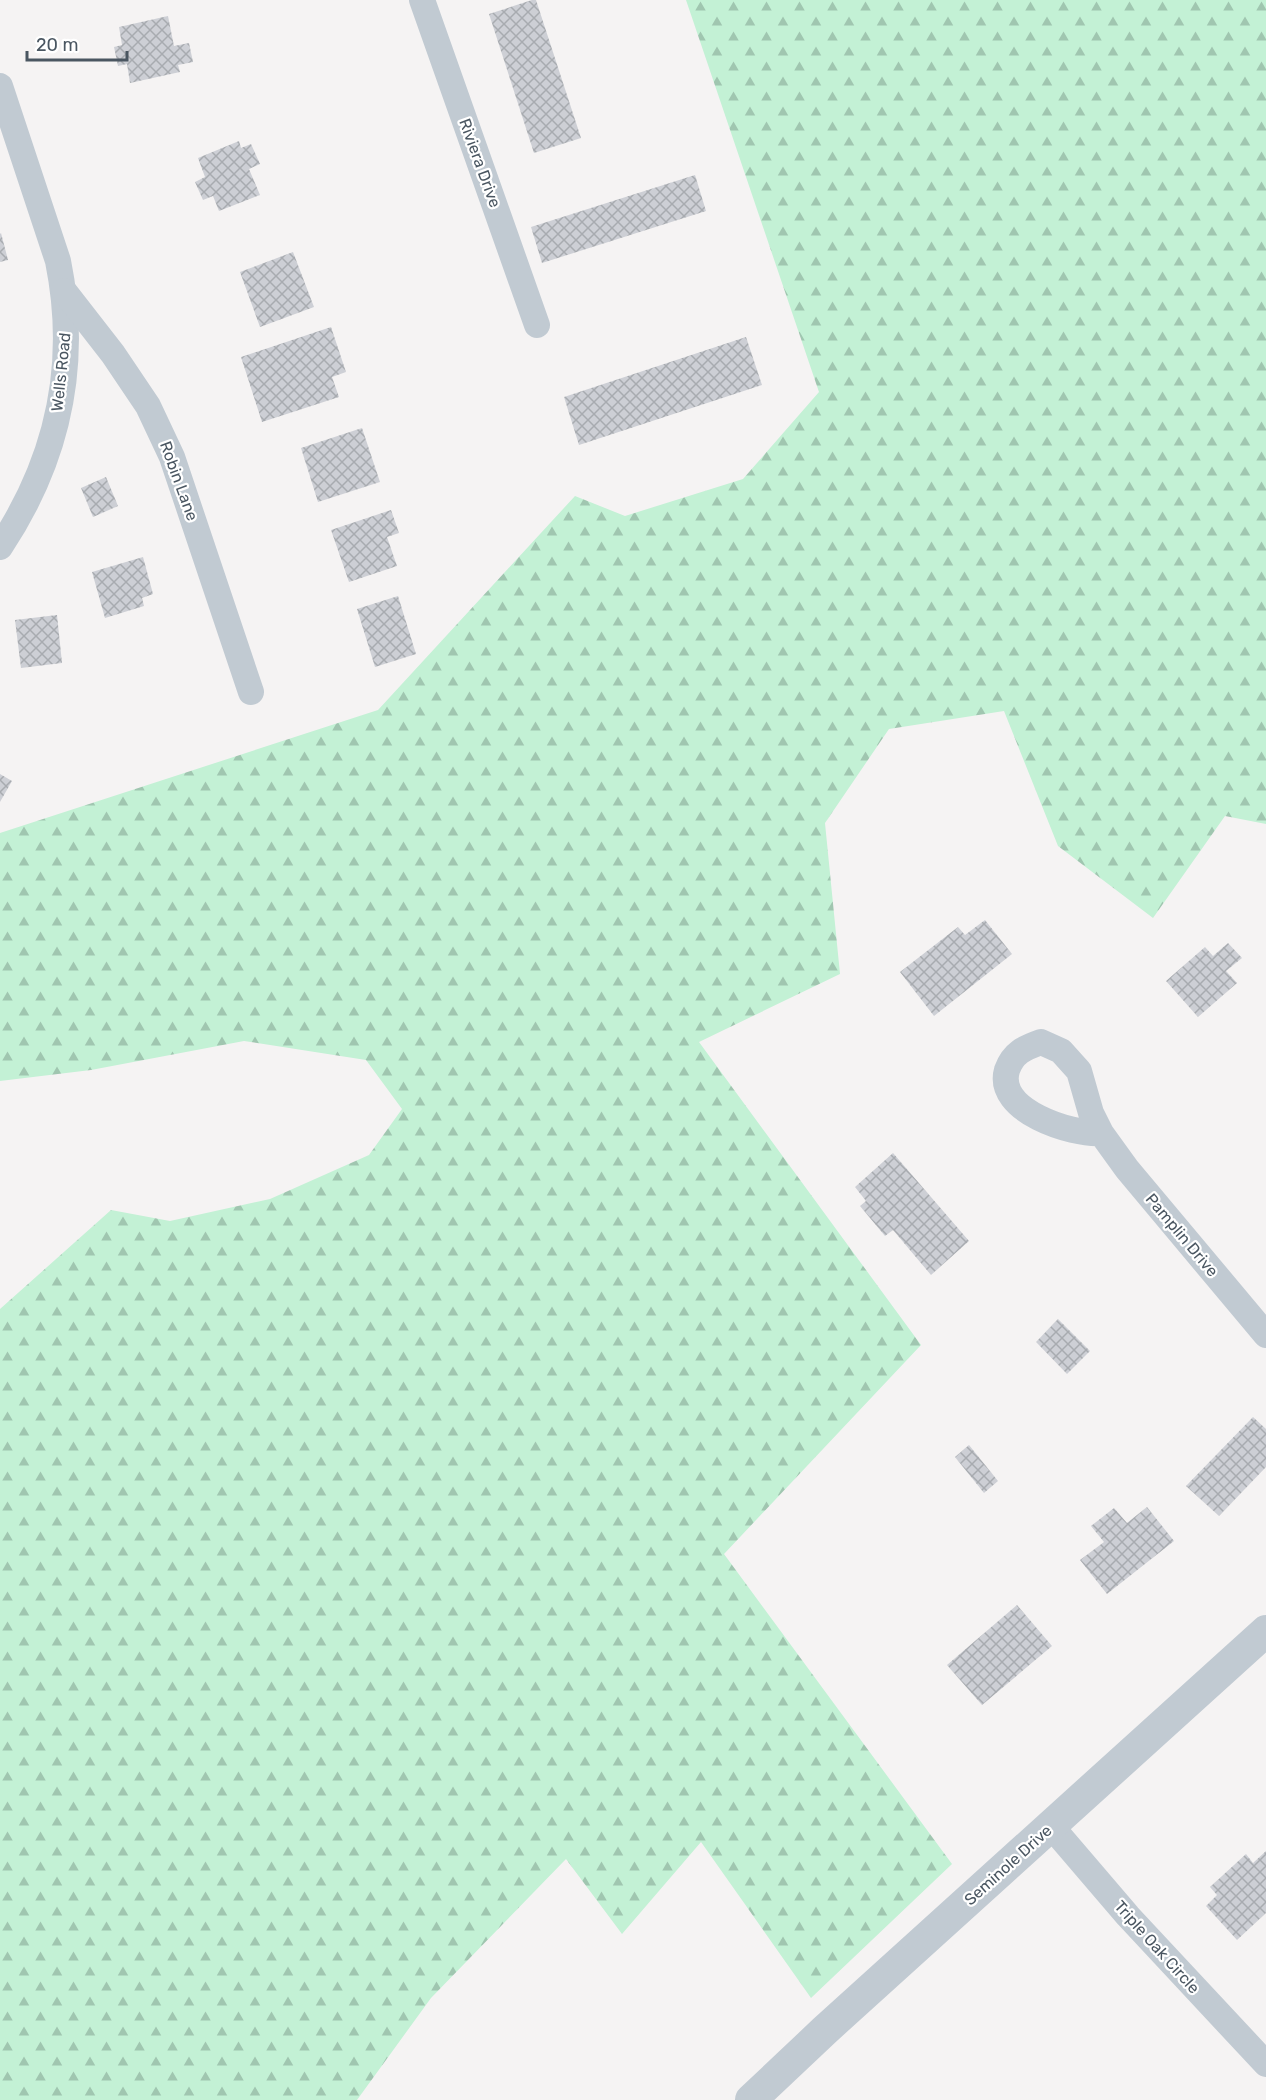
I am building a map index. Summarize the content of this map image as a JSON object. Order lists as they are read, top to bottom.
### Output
{
  "streets": {
    "street": [
      "Riviera Drive",
      "Wells Road",
      "Robin Lane",
      "Pamplin Drive",
      "Seminole Drive",
      "Triple Oak Circle"
    ]
  },
  "crossings": [
    ["Wells Road", "Robin Lane"],
    ["Seminole Drive", "Triple Oak Circle"]
  ],
  "scale_bar": "20 m"
}
